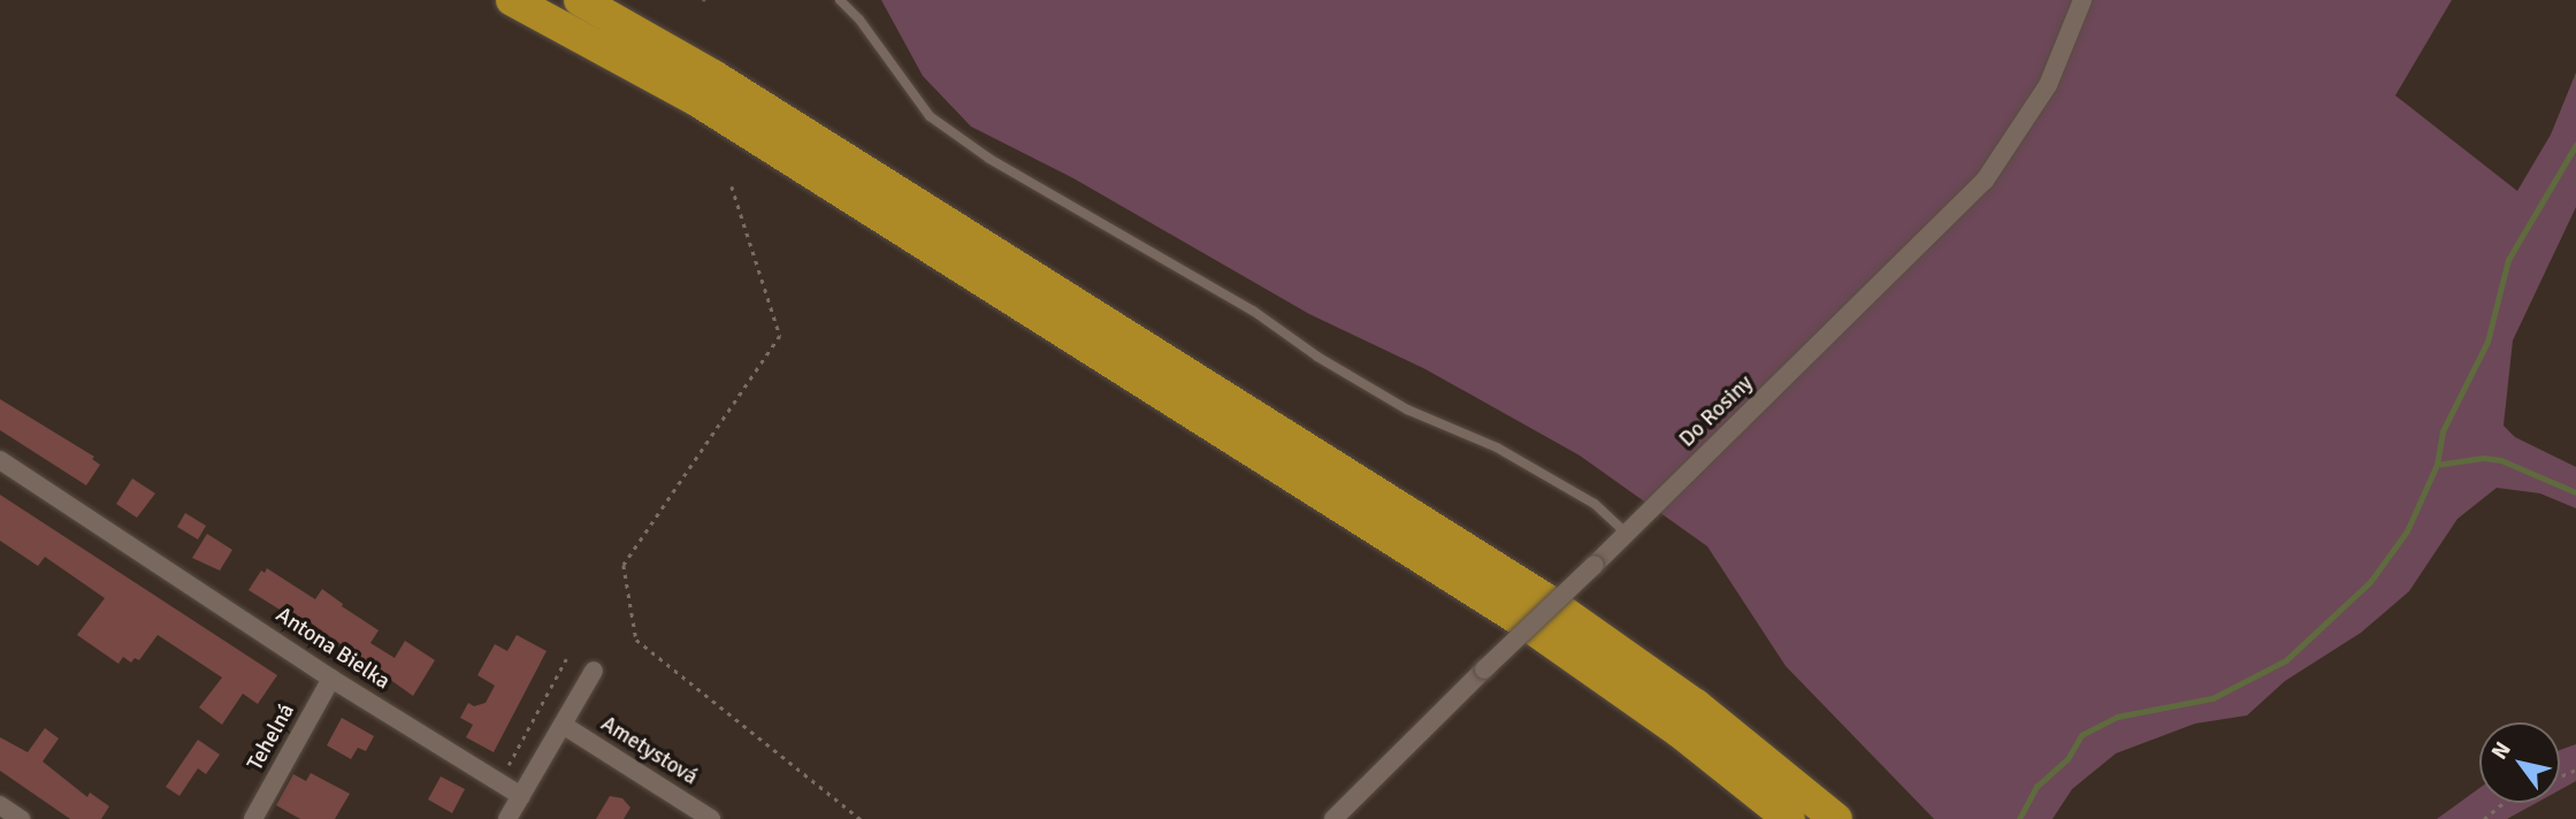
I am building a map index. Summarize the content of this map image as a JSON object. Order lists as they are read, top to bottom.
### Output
{
  "streets": {
    "street": [
      "Do Rosiny",
      "Antona Bielka",
      "Tehelná",
      "Ametystová"
    ]
  },
  "crossings": [
    ["Antona Bielka", "Tehelná"]
  ],
  "north": "top left"
}
